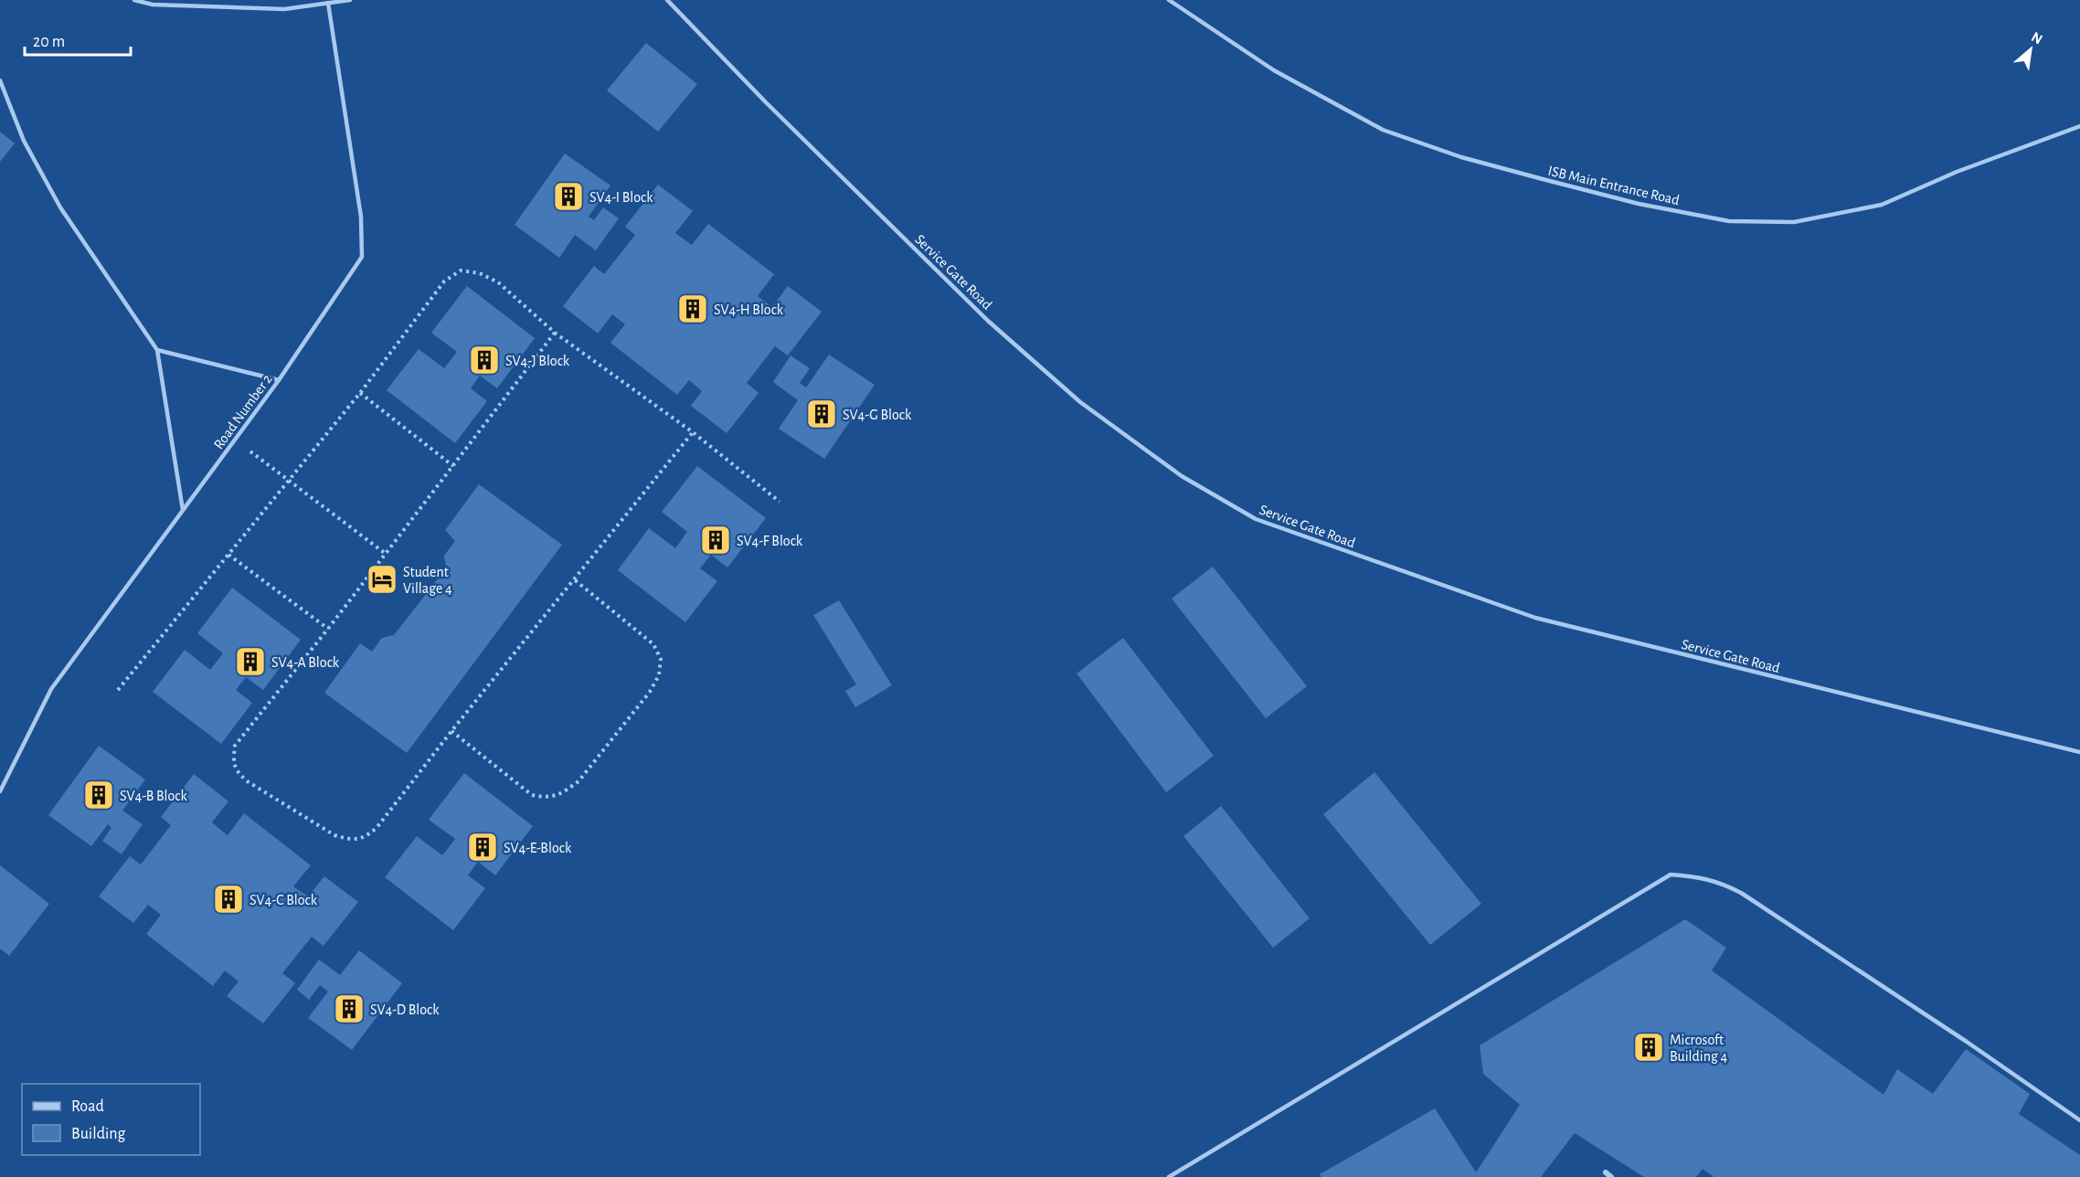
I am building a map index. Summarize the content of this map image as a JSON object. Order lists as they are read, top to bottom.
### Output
{
  "streets": {
    "lane": ["ISB Main Entrance Road", "Service Gate Road", "Road Number 2"]
  },
  "places": {
    "building": [
      "SV4-I Block",
      "SV4-H Block",
      "SV4-J Block",
      "SV4-G Block",
      "SV4-F Block",
      "SV4-A Block",
      "SV4-B Block",
      "SV4-E-Block",
      "SV4-C Block",
      "SV4-D Block",
      "Microsoft Building 4"
    ],
    "hotel": ["Student Village 4"]
  },
  "legend": ["Road", "Building"],
  "scale_bar": "20 m",
  "north": "top right"
}
